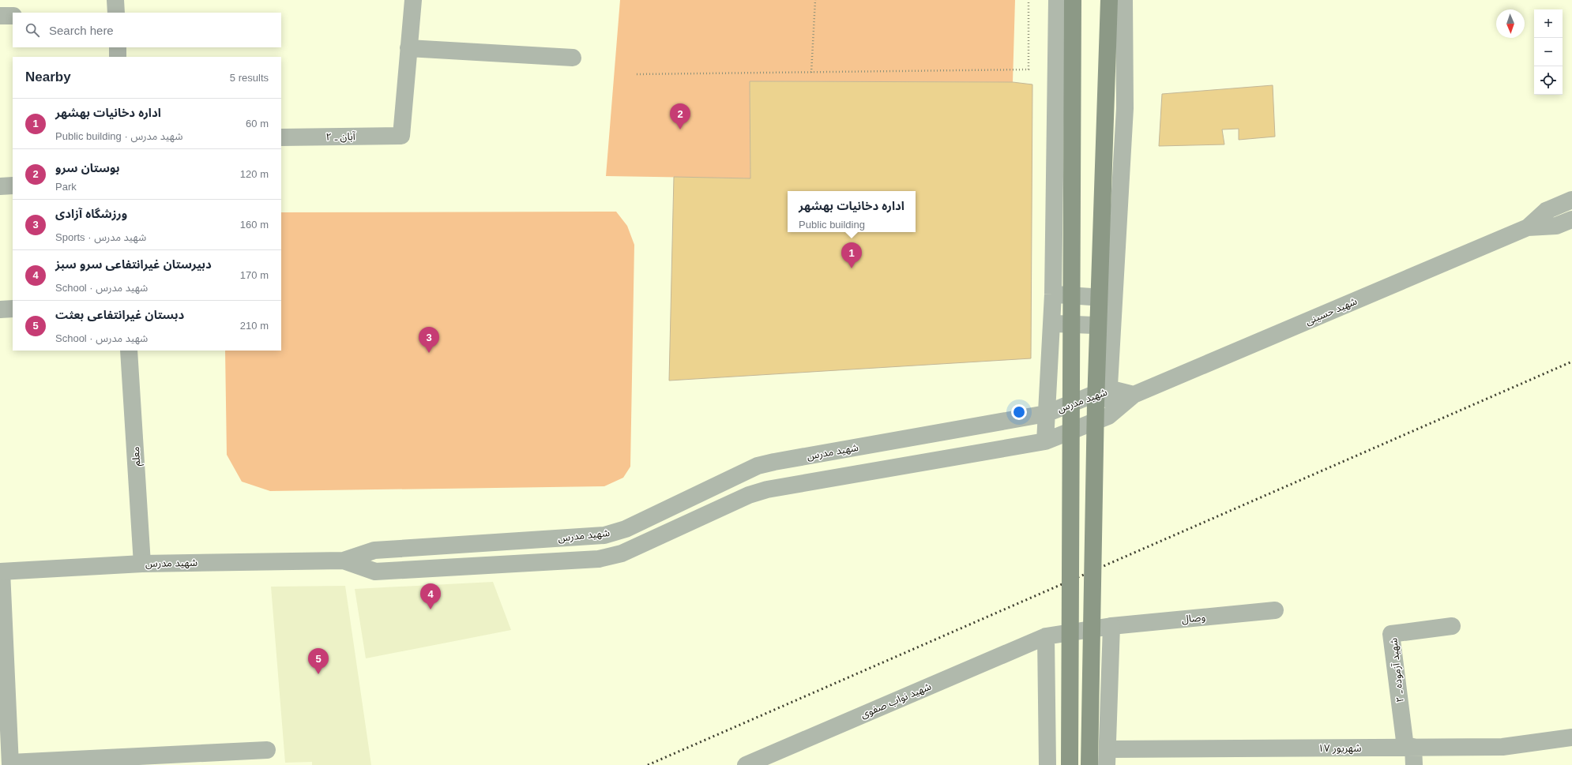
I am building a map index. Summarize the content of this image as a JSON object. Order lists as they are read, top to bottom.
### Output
{
  "streets": {
    "street": [
      "آبان ـ ۲",
      "شهید حسینی",
      "شهید مدرس",
      "معلم",
      "وصال",
      "شهید آزموده ـ ۲",
      "شهید نواب صفوی",
      "۱۷ شهریور"
    ]
  },
  "crossings": [
    ["شهید حسینی", "شهید مدرس"],
    ["شهید مدرس", "معلم"],
    ["وصال", "شهید نواب صفوی"],
    ["شهید آزموده ـ ۲", "۱۷ شهریور"]
  ],
  "north": "bottom",
  "page": {
    "map_buttons": ["+", "−"],
    "search": "Search here",
    "heading": ["Nearby", "5 results"],
    "list": [
      {
        "mark": "1",
        "name": "اداره دخانیات بهشهر",
        "note": "Public building · شهید مدرس",
        "value": "60 m"
      },
      {
        "mark": "2",
        "name": "بوستان سرو",
        "note": "Park",
        "value": "120 m"
      },
      {
        "mark": "3",
        "name": "ورزشگاه آزادی",
        "note": "Sports · شهید مدرس",
        "value": "160 m"
      },
      {
        "mark": "4",
        "name": "دبیرستان غیرانتفاعی سرو سبز",
        "note": "School · شهید مدرس",
        "value": "170 m"
      },
      {
        "mark": "5",
        "name": "دبستان غیرانتفاعی بعثت",
        "note": "School · شهید مدرس",
        "value": "210 m"
      }
    ],
    "pins": [
      "2",
      "1",
      "3",
      "4",
      "5"
    ],
    "popup": ["اداره دخانیات بهشهر", "Public building"]
  }
}
